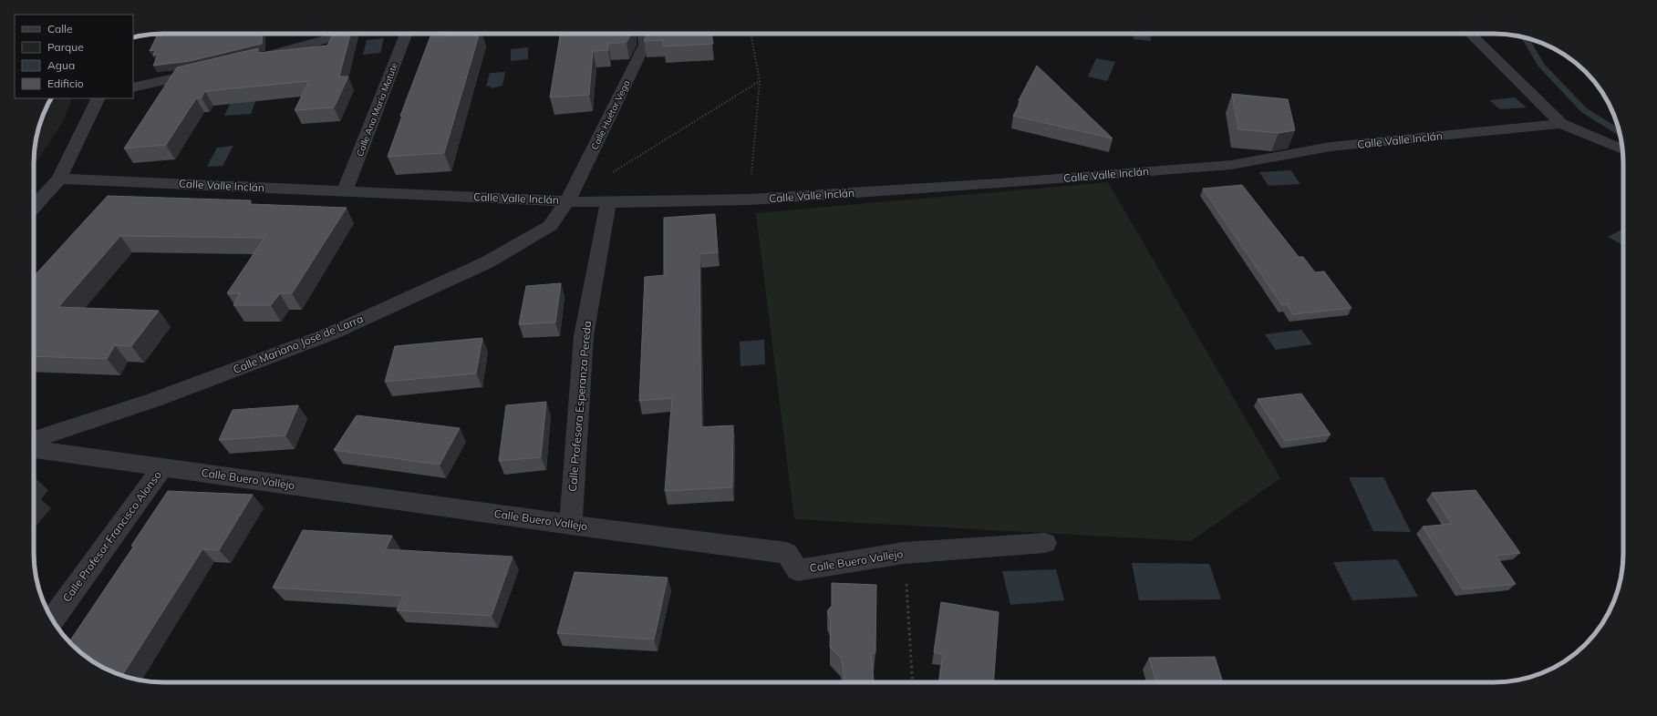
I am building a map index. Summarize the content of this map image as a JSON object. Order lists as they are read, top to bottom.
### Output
{
  "streets": {
    "street": [
      "Calle Ana María Matute",
      "Calle Huétor Vega",
      "Calle Valle Inclán",
      "Calle Mariano José de Larra",
      "Calle Profesora Esperanza Pereda",
      "Calle Buero Vallejo",
      "Calle Profesor Francisco Alonso"
    ]
  },
  "crossings": [
    ["Calle Ana María Matute", "Calle Valle Inclán"],
    ["Calle Huétor Vega", "Calle Valle Inclán"],
    ["Calle Huétor Vega", "Calle Mariano José de Larra"],
    ["Calle Valle Inclán", "Calle Mariano José de Larra"],
    ["Calle Valle Inclán", "Calle Profesora Esperanza Pereda"],
    ["Calle Profesora Esperanza Pereda", "Calle Buero Vallejo"],
    ["Calle Buero Vallejo", "Calle Profesor Francisco Alonso"]
  ],
  "legend": [
    "Calle",
    "Parque",
    "Agua",
    "Edificio"
  ]
}
